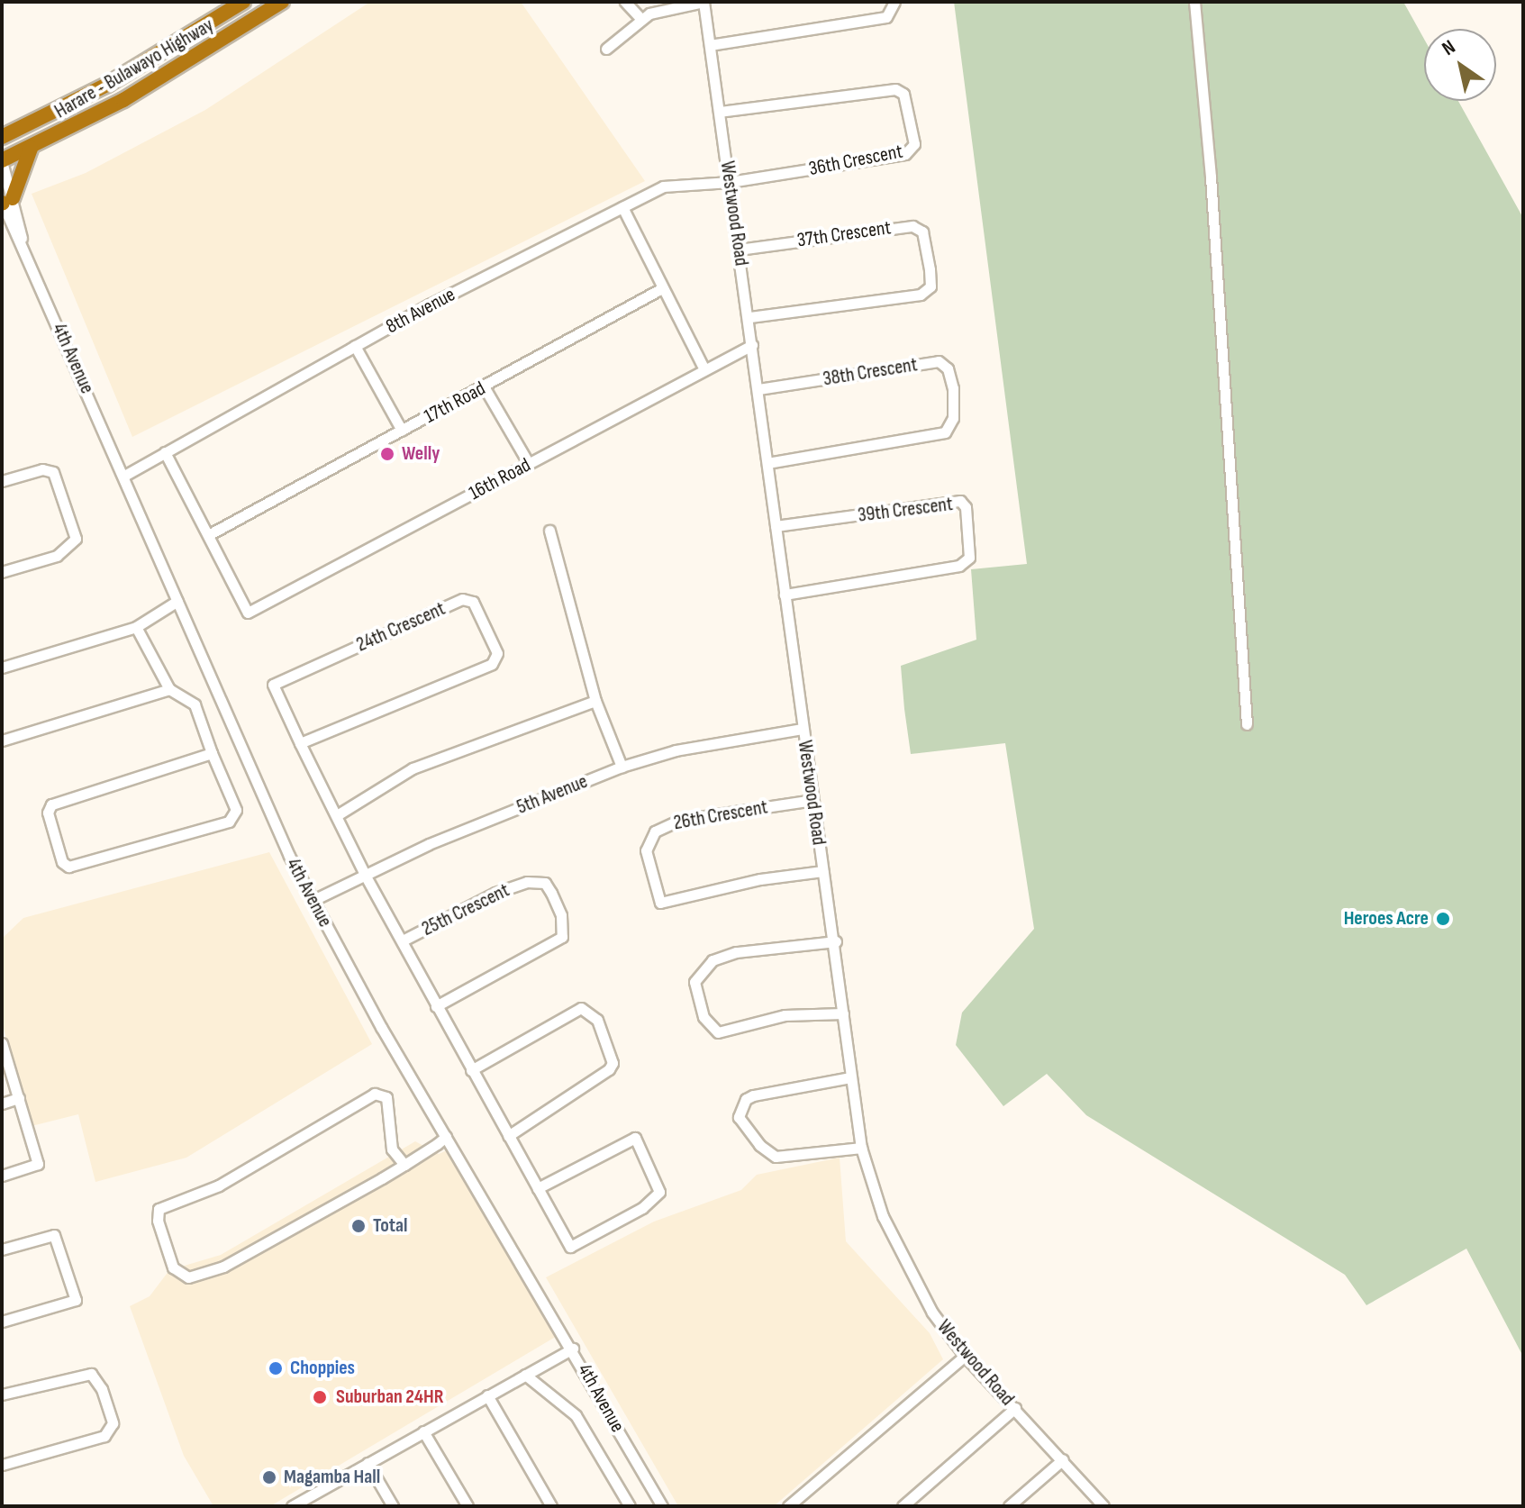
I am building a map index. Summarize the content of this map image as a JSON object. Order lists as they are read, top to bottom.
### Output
{
  "streets": {
    "highway": ["Harare - Bulawayo Highway"],
    "street": [
      "36th Crescent",
      "Westwood Road",
      "37th Crescent",
      "8th Avenue",
      "4th Avenue",
      "38th Crescent",
      "17th Road",
      "16th Road",
      "39th Crescent",
      "24th Crescent",
      "5th Avenue",
      "26th Crescent",
      "25th Crescent"
    ]
  },
  "crossings": [
    ["Harare - Bulawayo Highway", "4th Avenue"],
    ["36th Crescent", "Westwood Road"],
    ["36th Crescent", "8th Avenue"],
    ["Westwood Road", "37th Crescent"],
    ["Westwood Road", "8th Avenue"],
    ["Westwood Road", "38th Crescent"],
    ["Westwood Road", "16th Road"],
    ["Westwood Road", "39th Crescent"],
    ["Westwood Road", "5th Avenue"],
    ["Westwood Road", "26th Crescent"],
    ["8th Avenue", "4th Avenue"],
    ["4th Avenue", "5th Avenue"],
    ["17th Road", "16th Road"]
  ],
  "places": [
    "Welly",
    "Heroes Acre",
    "Total",
    "Choppies",
    "Suburban 24HR",
    "Magamba Hall"
  ],
  "north": "top left"
}
